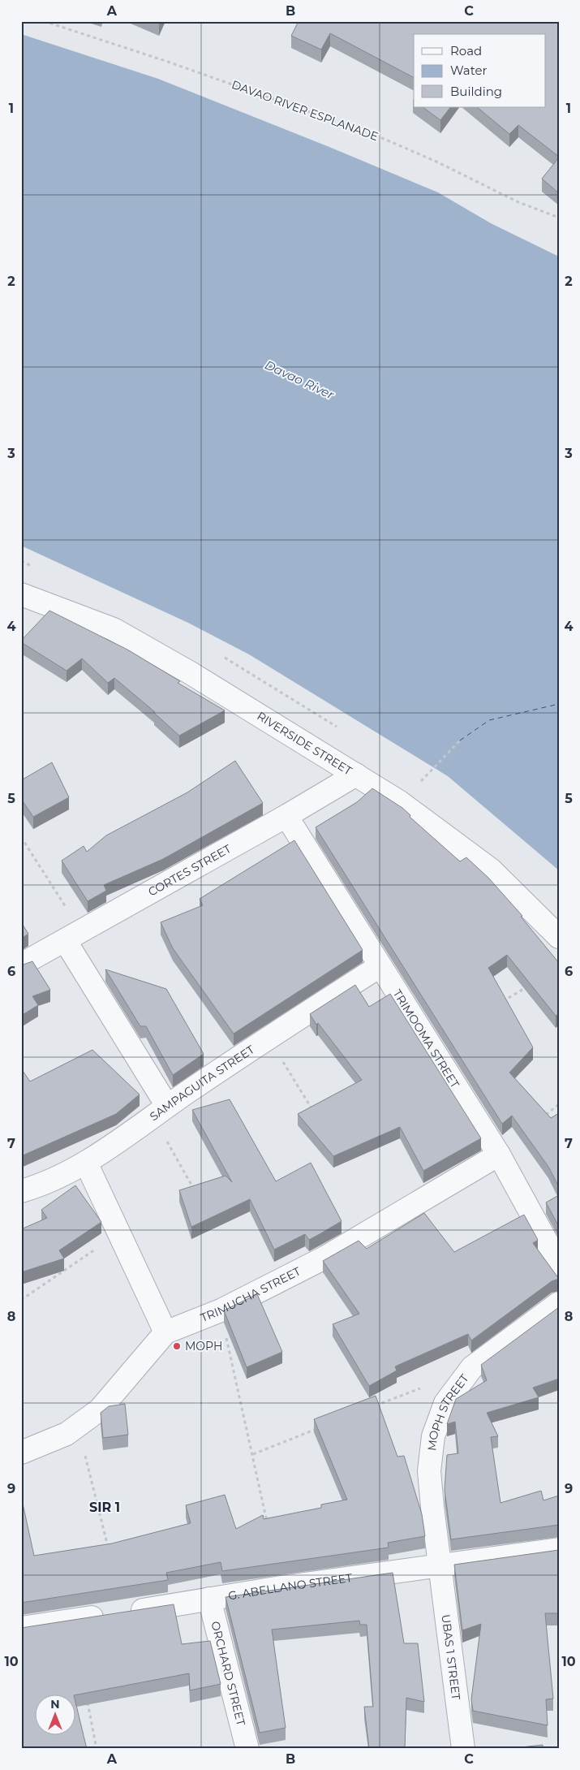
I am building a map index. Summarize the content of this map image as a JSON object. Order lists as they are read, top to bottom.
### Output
{
  "streets": {
    "street": [
      "RIVERSIDE STREET",
      "CORTES STREET",
      "TRIMOOMA STREET",
      "SAMPAGUITA STREET",
      "TRIMUCHA STREET",
      "MOPH STREET",
      "G. ABELLANO STREET",
      "UBAS 1 STREET",
      "ORCHARD STREET"
    ],
    "path": ["DAVAO RIVER ESPLANADE"]
  },
  "crossings": [
    ["RIVERSIDE STREET", "CORTES STREET"],
    ["CORTES STREET", "TRIMOOMA STREET"],
    ["TRIMOOMA STREET", "SAMPAGUITA STREET"],
    ["TRIMOOMA STREET", "TRIMUCHA STREET"],
    ["MOPH STREET", "G. ABELLANO STREET"],
    ["MOPH STREET", "UBAS 1 STREET"],
    ["G. ABELLANO STREET", "UBAS 1 STREET"],
    ["G. ABELLANO STREET", "ORCHARD STREET"]
  ],
  "districts": ["SIR 1"],
  "water": ["Davao River"],
  "places": ["MOPH"],
  "legend": ["Road", "Water", "Building"],
  "north": "top",
  "grid": {
    "columns": ["A", "B", "C"],
    "rows": [
      "1",
      "2",
      "3",
      "4",
      "5",
      "6",
      "7",
      "8",
      "9",
      "10"
    ]
  }
}
